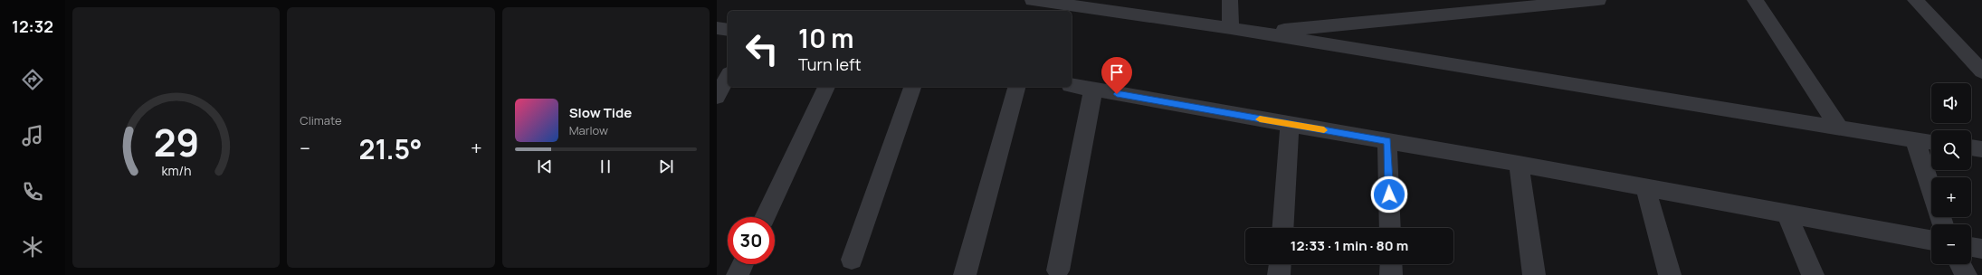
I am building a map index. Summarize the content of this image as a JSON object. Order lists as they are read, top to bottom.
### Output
{
  "page": {
    "tabs": "12:32",
    "tile": "Climate",
    "turn": ["10 m", "Turn left"],
    "map_buttons": ["+", "−"],
    "song": ["Slow Tide", "Marlow"],
    "heat": ["−", "21.5°", "+"],
    "limit": "30",
    "trip": "12:33 · 1 min · 80 m",
    "gauge": ["29", "km/h"]
  }
}
